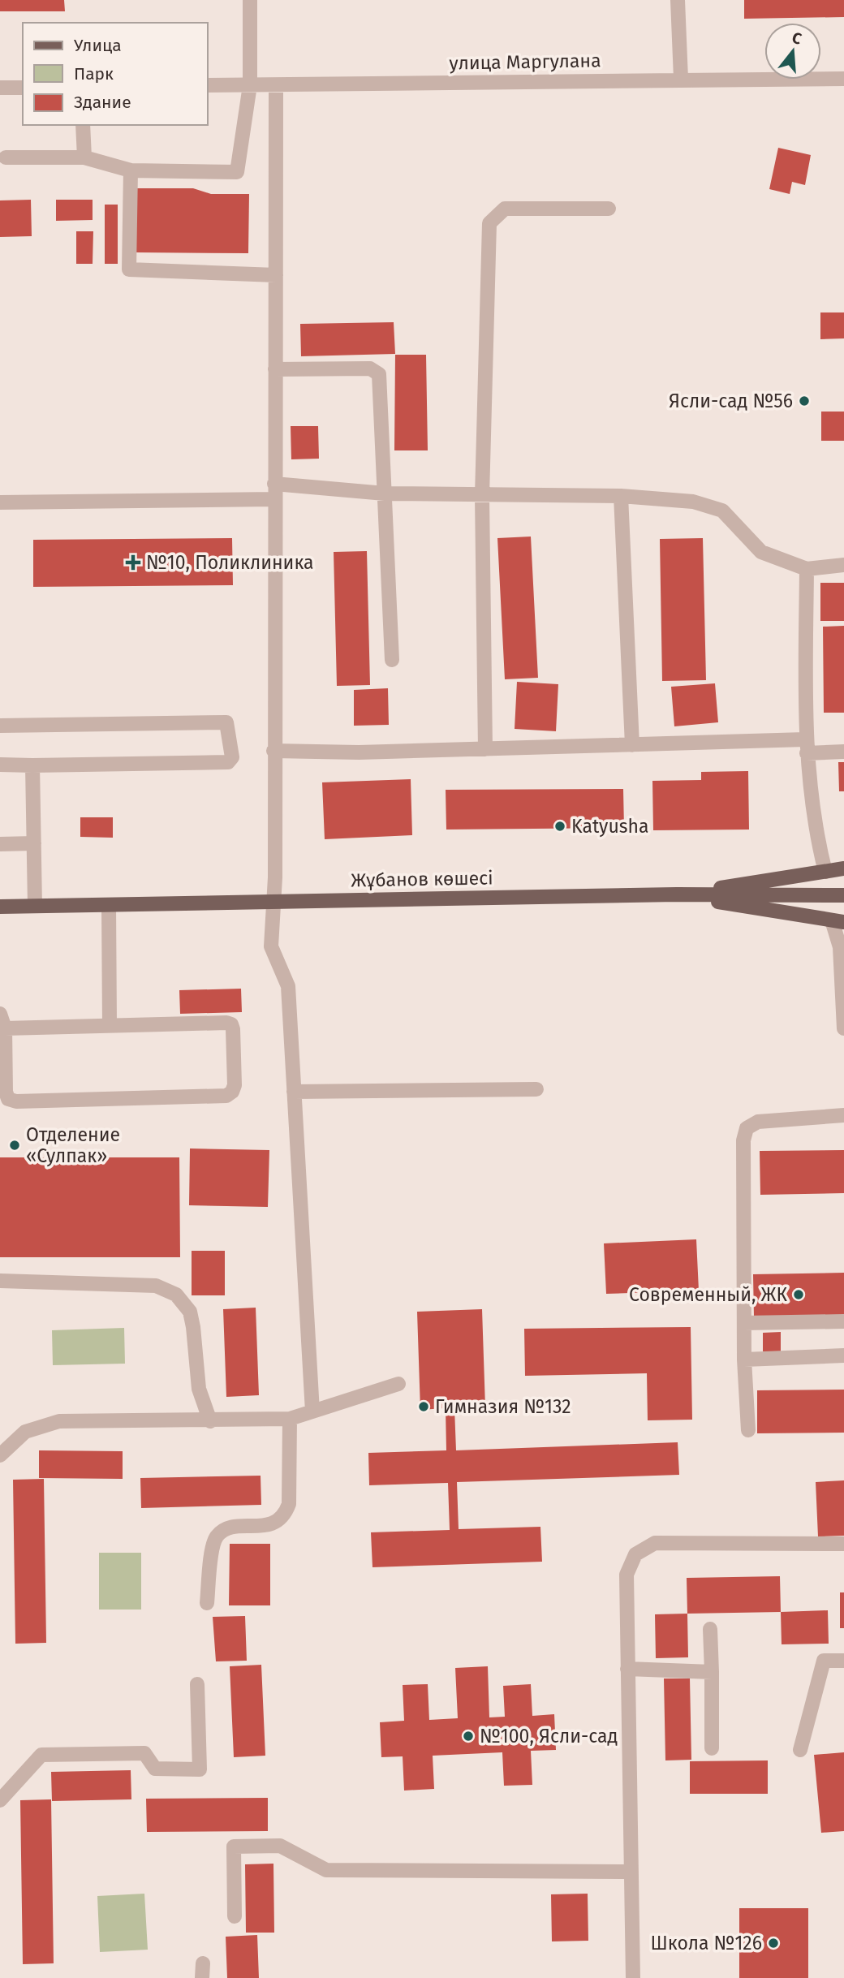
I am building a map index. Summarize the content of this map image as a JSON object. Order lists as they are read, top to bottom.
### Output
{
  "streets": {
    "main road": ["Жұбанов көшесі"],
    "street": ["улица Маргулана"]
  },
  "places": {
    "other": [
      "Ясли-сад №56",
      "Katyusha",
      "Отделение «Сулпак»",
      "Современный, ЖК",
      "Гимназия №132",
      "№100, Ясли-сад",
      "Школа №126"
    ],
    "health": ["№10, Поликлиника"]
  },
  "legend": ["Улица", "Парк", "Здание"],
  "north": "top"
}
